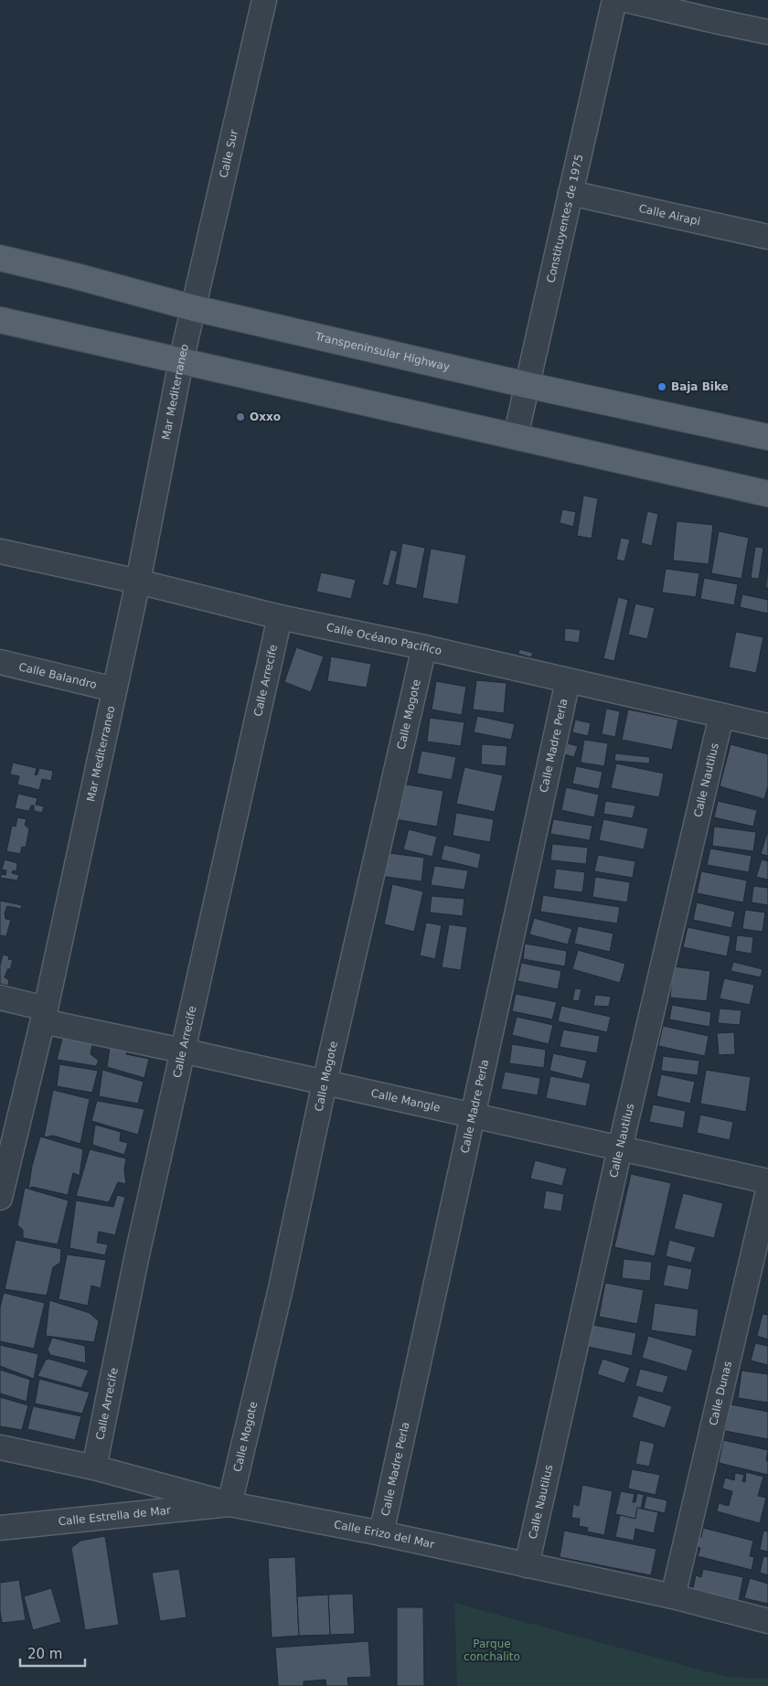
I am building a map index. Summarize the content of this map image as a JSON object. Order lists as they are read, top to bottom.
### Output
{
  "streets": {
    "main road": ["Transpeninsular Highway"],
    "street": [
      "Calle Sur",
      "Calle Airapi",
      "Constituyentes de 1975",
      "Mar Mediterraneo",
      "Calle Océano Pacífico",
      "Calle Balandro",
      "Calle Arrecife",
      "Calle Mogote",
      "Calle Madre Perla",
      "Calle Nautilus",
      "Calle Mangle",
      "Calle Dunas",
      "Calle Estrella de Mar",
      "Calle Erizo del Mar"
    ]
  },
  "crossings": [
    ["Calle Sur", "Transpeninsular Highway"],
    ["Calle Sur", "Mar Mediterraneo"],
    ["Calle Airapi", "Constituyentes de 1975"],
    ["Constituyentes de 1975", "Transpeninsular Highway"],
    ["Transpeninsular Highway", "Mar Mediterraneo"],
    ["Mar Mediterraneo", "Calle Océano Pacífico"],
    ["Mar Mediterraneo", "Calle Balandro"],
    ["Mar Mediterraneo", "Calle Mangle"],
    ["Calle Océano Pacífico", "Calle Arrecife"],
    ["Calle Océano Pacífico", "Calle Mogote"],
    ["Calle Océano Pacífico", "Calle Madre Perla"],
    ["Calle Océano Pacífico", "Calle Nautilus"],
    ["Calle Arrecife", "Calle Mangle"],
    ["Calle Arrecife", "Calle Erizo del Mar"],
    ["Calle Mogote", "Calle Mangle"],
    ["Calle Mogote", "Calle Estrella de Mar"],
    ["Calle Mogote", "Calle Erizo del Mar"],
    ["Calle Madre Perla", "Calle Mangle"],
    ["Calle Madre Perla", "Calle Erizo del Mar"],
    ["Calle Nautilus", "Calle Mangle"],
    ["Calle Nautilus", "Calle Erizo del Mar"],
    ["Calle Dunas", "Calle Erizo del Mar"],
    ["Calle Estrella de Mar", "Calle Erizo del Mar"]
  ],
  "parks": ["Parque conchalito"],
  "places": ["Baja Bike", "Oxxo"],
  "scale_bar": "20 m"
}
